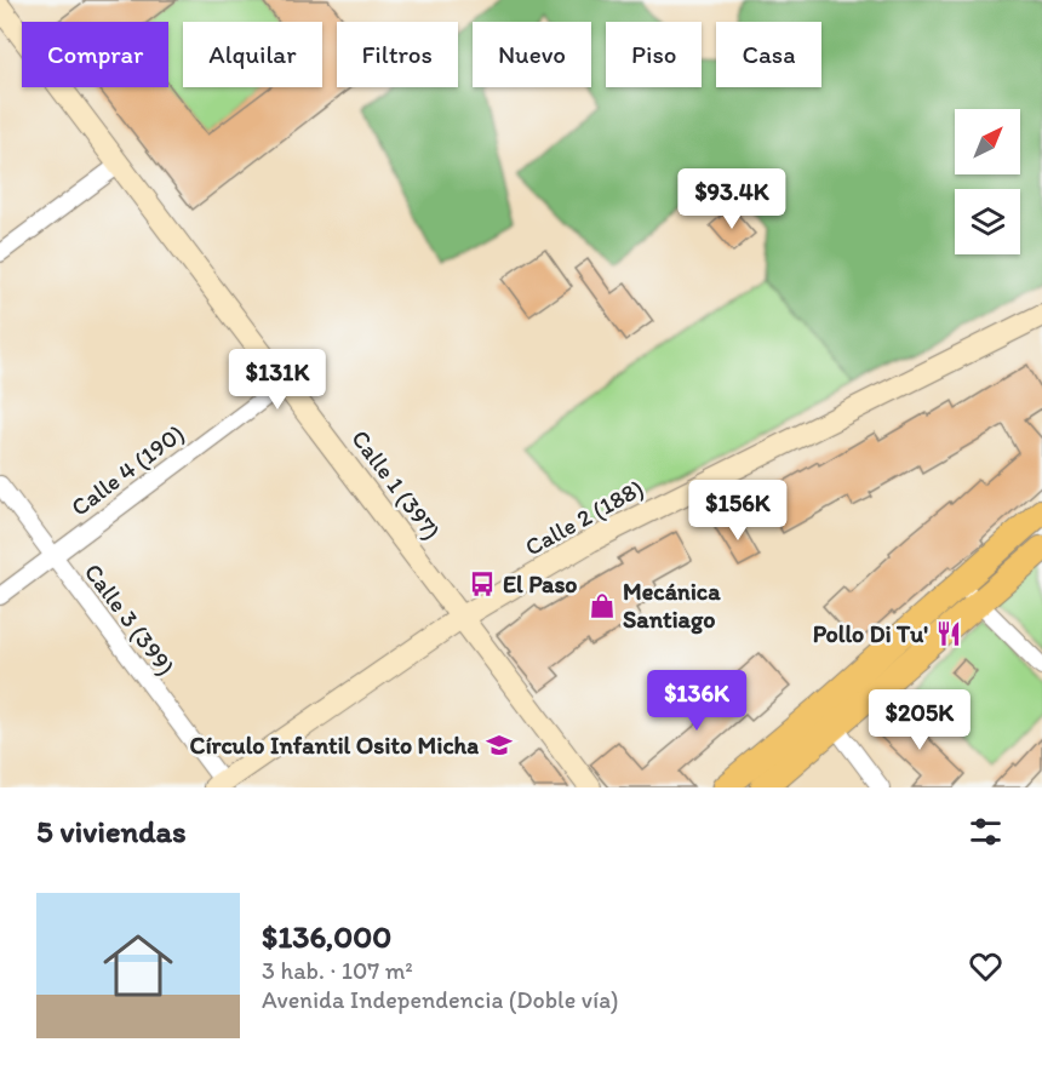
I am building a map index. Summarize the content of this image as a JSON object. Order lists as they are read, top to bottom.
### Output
{
  "streets": {
    "street": [
      "Calle 4 (190)",
      "Calle 1 (397)",
      "Calle 2 (188)",
      "Calle 3 (399)"
    ]
  },
  "crossings": [
    ["Calle 4 (190)", "Calle 1 (397)"],
    ["Calle 4 (190)", "Calle 3 (399)"],
    ["Calle 1 (397)", "Calle 2 (188)"],
    ["Calle 2 (188)", "Calle 3 (399)"]
  ],
  "places": {
    "bus stop": ["El Paso"],
    "shop": ["Mecánica Santiago"],
    "restaurant": ["Pollo Di Tu'"],
    "school or university": ["Círculo Infantil Osito Micha"]
  },
  "north": "top right",
  "page": {
    "chip": [
      "Comprar",
      "Alquilar",
      "Filtros",
      "Nuevo",
      "Piso",
      "Casa"
    ],
    "price": [
      "$93.4K",
      "$131K",
      "$156K",
      "$136K",
      "$205K"
    ],
    "heading": "5 viviendas",
    "list": [
      {
        "name": "$136,000",
        "note": "3 hab. · 107 m² · Avenida Independencia (Doble vía)"
      }
    ]
  }
}
